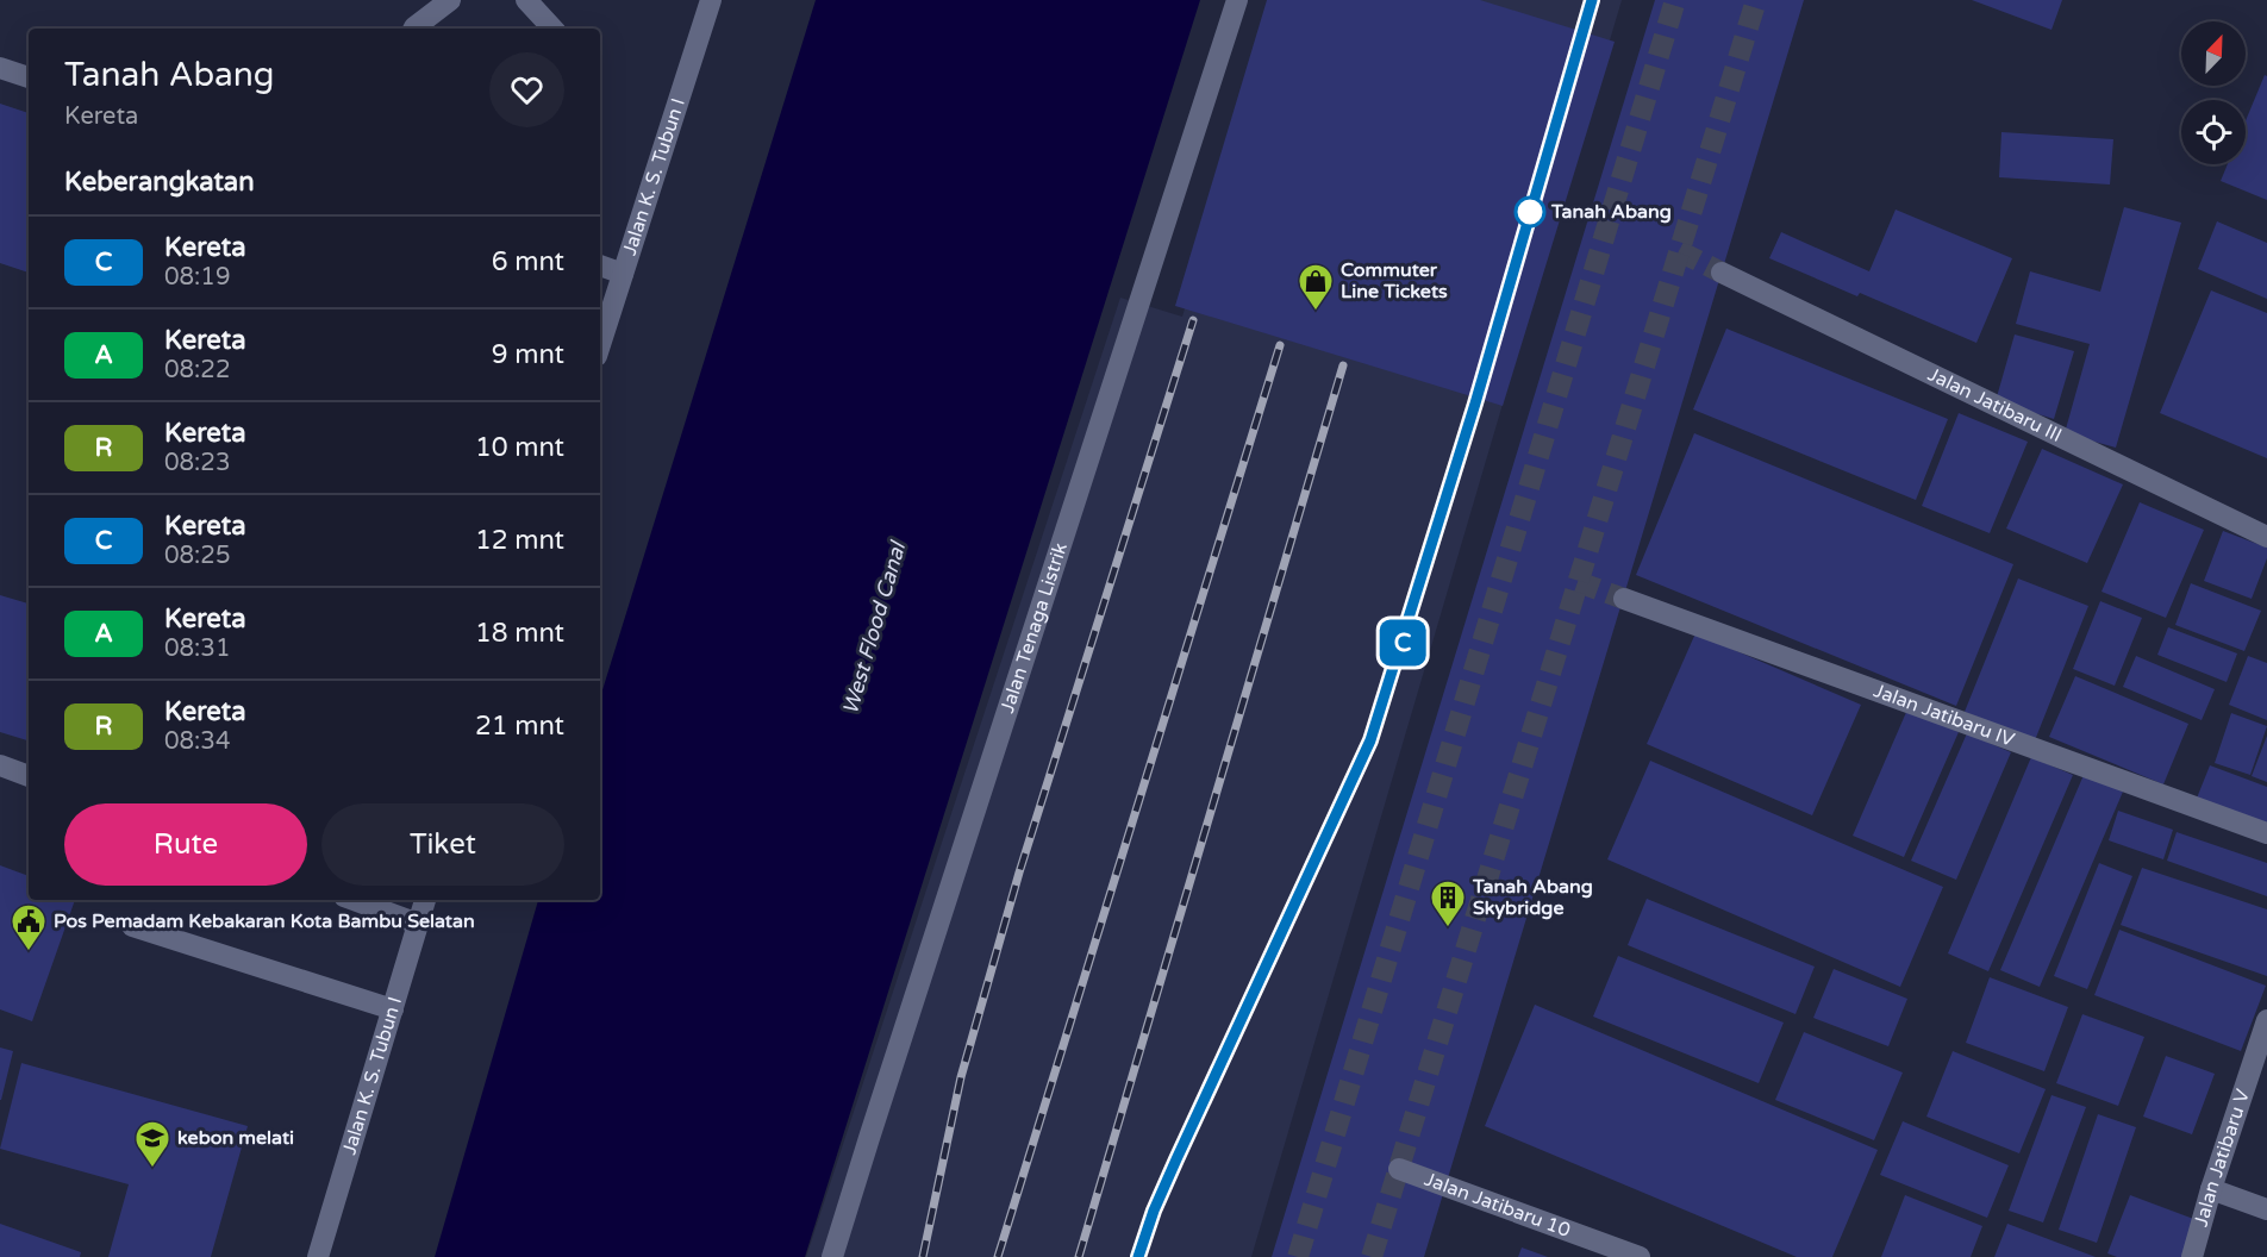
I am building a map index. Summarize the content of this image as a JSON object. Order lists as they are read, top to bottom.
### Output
{
  "streets": {
    "street": [
      "Jalan K. S. Tubun I",
      "Jalan Jatibaru III",
      "Jalan Tenaga Listrik",
      "Jalan Jatibaru IV",
      "Jalan Jatibaru V",
      "Jalan Jatibaru 10"
    ]
  },
  "water": ["West Flood Canal"],
  "places": {
    "other": ["Tanah Abang"],
    "shop": ["Commuter Line Tickets"],
    "building": ["Tanah Abang Skybridge"],
    "public building": ["Pos Pemadam Kebakaran Kota Bambu Selatan"],
    "school or university": ["kebon melati"]
  },
  "north": "top right",
  "page": {
    "on_map": "C",
    "heading": [
      ["Tanah Abang", "Kereta"],
      "Keberangkatan"
    ],
    "list": [
      {
        "mark": "C",
        "name": "Kereta",
        "note": "08:19",
        "value": "6 mnt"
      },
      {
        "mark": "A",
        "name": "Kereta",
        "note": "08:22",
        "value": "9 mnt"
      },
      {
        "mark": "R",
        "name": "Kereta",
        "note": "08:23",
        "value": "10 mnt"
      },
      {
        "mark": "C",
        "name": "Kereta",
        "note": "08:25",
        "value": "12 mnt"
      },
      {
        "mark": "A",
        "name": "Kereta",
        "note": "08:31",
        "value": "18 mnt"
      },
      {
        "mark": "R",
        "name": "Kereta",
        "note": "08:34",
        "value": "21 mnt"
      }
    ],
    "buttons": ["Rute", "Tiket"]
  }
}
